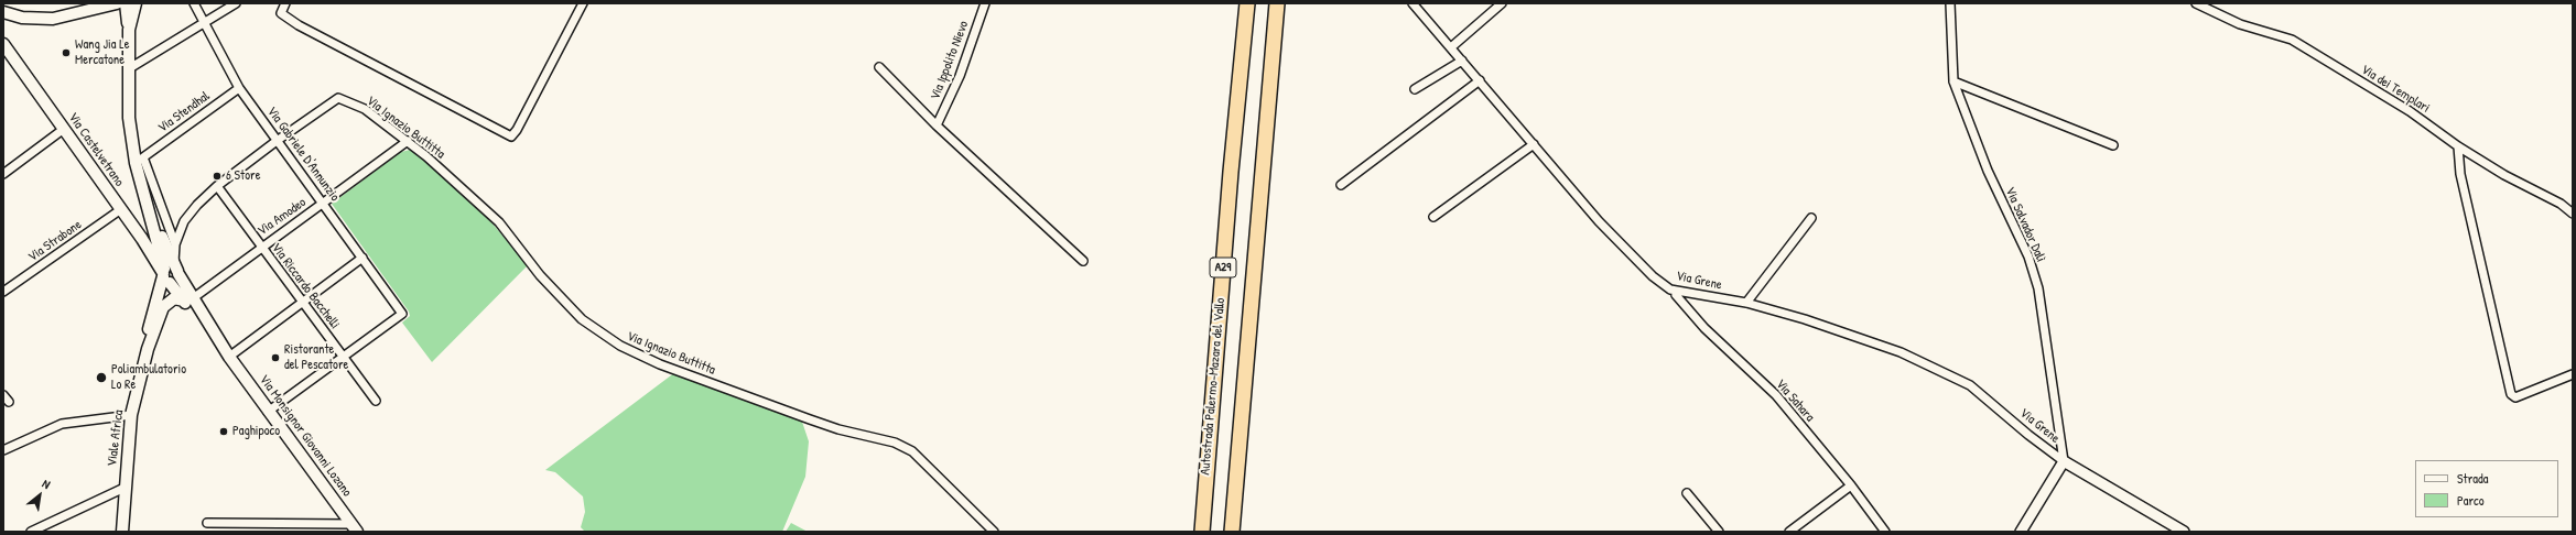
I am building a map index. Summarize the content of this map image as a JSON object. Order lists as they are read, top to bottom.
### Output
{
  "streets": {
    "highway": ["A29", "Autostrada Palermo-Mazara del Vallo"],
    "main road": ["Via Castelvetrano", "Via Monsignor Giovanni Lozano", "Viale Africa"],
    "street": [
      "Via Ippolito Nievo",
      "Via dei Templari",
      "Via Stendhal",
      "Via Ignazio Buttitta",
      "Via Gabriele D'Annunzio",
      "Via Amodeo",
      "Via Salvador Dalì",
      "Via Strabone",
      "Via Grene",
      "Via Riccardo Bacchelli",
      "Via Sahara"
    ]
  },
  "crossings": [
    ["Via Stendhal", "Via Gabriele D'Annunzio"],
    ["Via Ignazio Buttitta", "Via Gabriele D'Annunzio"],
    ["Via Ignazio Buttitta", "Via Amodeo"],
    ["Via Castelvetrano", "Via Strabone"],
    ["Via Castelvetrano", "Via Monsignor Giovanni Lozano"],
    ["Via Gabriele D'Annunzio", "Via Amodeo"],
    ["Via Gabriele D'Annunzio", "Via Riccardo Bacchelli"],
    ["Via Amodeo", "Via Riccardo Bacchelli"],
    ["Via Amodeo", "Via Monsignor Giovanni Lozano"],
    ["Via Salvador Dalì", "Via Grene"]
  ],
  "places": [
    "Wang Jia Le Mercatone",
    "6 Store",
    "Ristorante del Pescatore",
    "Poliambulatorio Lo Re",
    "Paghipoco"
  ],
  "legend": ["Strada", "Parco"],
  "north": "top right"
}
